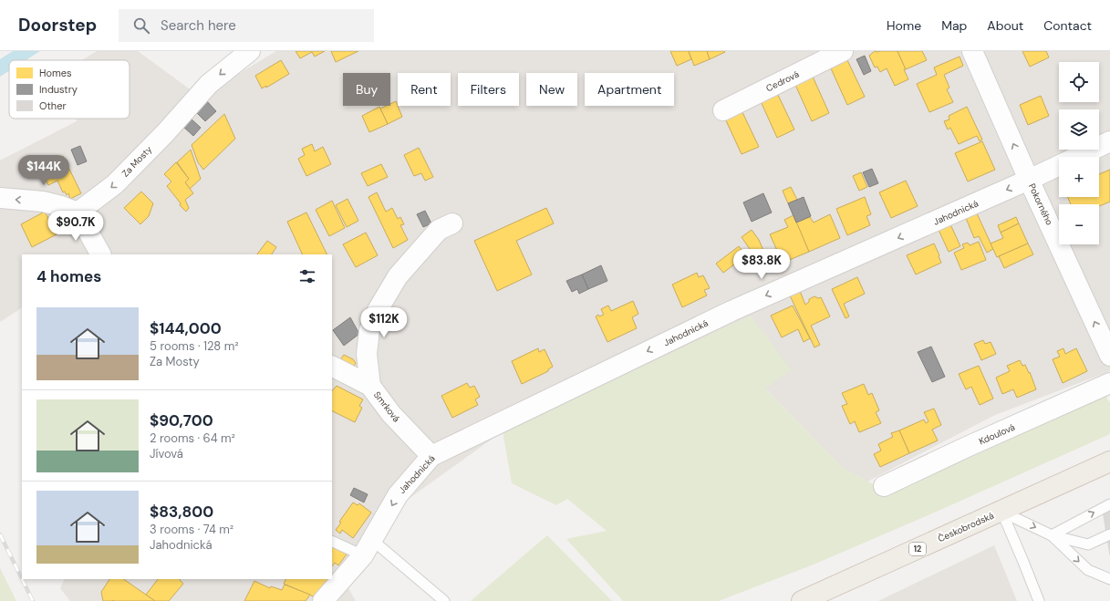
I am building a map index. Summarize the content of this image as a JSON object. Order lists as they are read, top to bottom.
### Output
{
  "streets": {
    "main road": ["Českobrodská", "12"],
    "street": [
      "Cedrová",
      "Za Mosty",
      "Pokorného",
      "Jahodnická",
      "Smrková",
      "Kdoulová"
    ]
  },
  "crossings": [
    ["Pokorného", "Jahodnická"],
    ["Jahodnická", "Smrková"]
  ],
  "one_way": ["Za Mosty", "Pokorného", "Jahodnická"],
  "legend": ["Homes", "Industry", "Other"],
  "page": {
    "header": "Doorstep",
    "search": "Search here",
    "nav": [
      "Home",
      "Map",
      "About",
      "Contact"
    ],
    "map_buttons": ["+", "−"],
    "chip": [
      "Buy",
      "Rent",
      "Filters",
      "New",
      "Apartment"
    ],
    "price": [
      "$144K",
      "$90.7K",
      "$83.8K",
      "$112K"
    ],
    "heading": "4 homes",
    "list": [
      {
        "name": "$144,000",
        "note": "5 rooms · 128 m² · Za Mosty"
      },
      {
        "name": "$90,700",
        "note": "2 rooms · 64 m² · Jívová"
      },
      {
        "name": "$83,800",
        "note": "3 rooms · 74 m² · Jahodnická"
      }
    ]
  }
}
